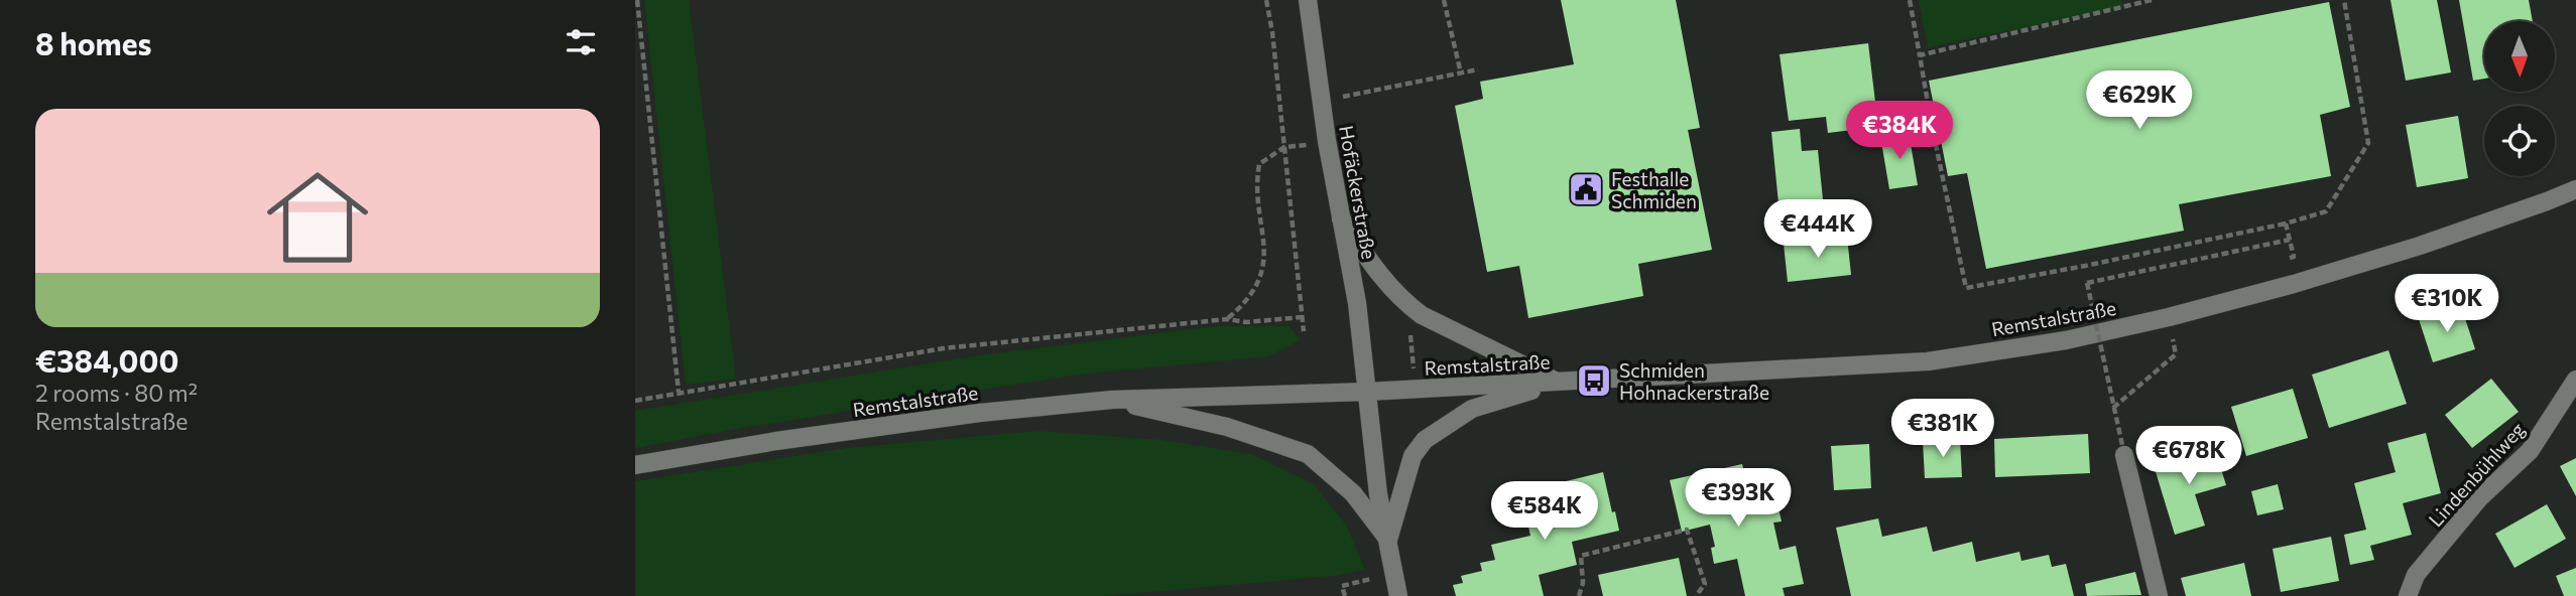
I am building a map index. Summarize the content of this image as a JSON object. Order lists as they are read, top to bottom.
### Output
{
  "streets": {
    "street": ["Hofäckerstraße", "Remstalstraße", "Lindenbühlweg"]
  },
  "crossings": [
    ["Hofäckerstraße", "Remstalstraße"]
  ],
  "places": {
    "public building": ["Festhalle Schmiden"],
    "bus stop": ["Schmiden Hohnackerstraße"]
  },
  "north": "bottom",
  "page": {
    "heading": "8 homes",
    "price": [
      "€629K",
      "€384K",
      "€444K",
      "€310K",
      "€381K",
      "€678K",
      "€393K",
      "€584K"
    ],
    "list": [
      {
        "name": "€384,000",
        "note": "2 rooms · 80 m² · Remstalstraße"
      }
    ]
  }
}
